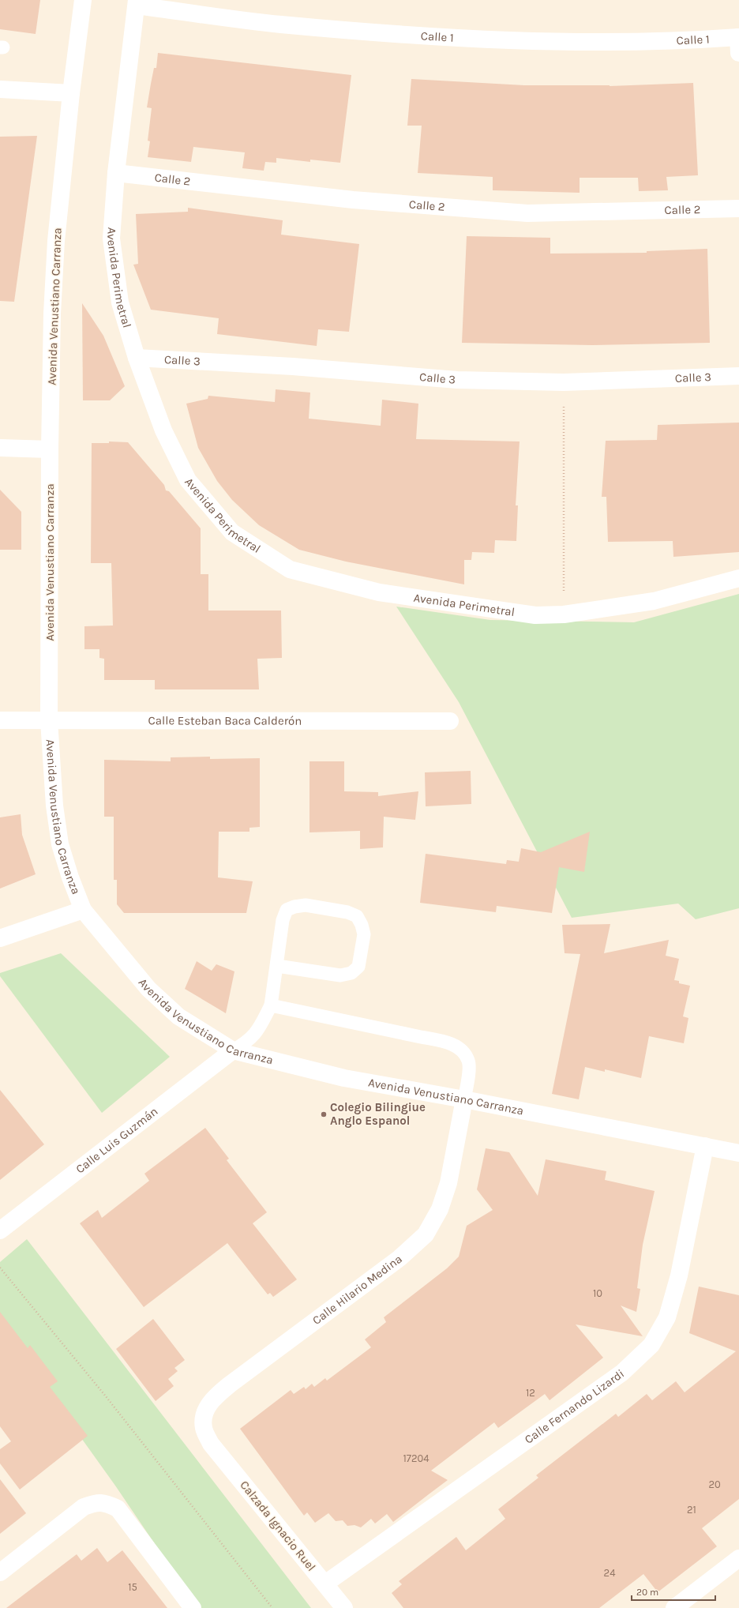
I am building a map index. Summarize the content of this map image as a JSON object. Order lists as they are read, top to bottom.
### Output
{
  "streets": {
    "street": [
      "Calle 1",
      "Calle 2",
      "Avenida Perimetral",
      "Avenida Venustiano Carranza",
      "Calle 3",
      "Calle Esteban Baca Calderón",
      "Calle Luis Guzmán",
      "Calle Hilario Medina",
      "Calle Fernando Lizardi",
      "Calzada Ignacio Ruel"
    ]
  },
  "crossings": [
    ["Calle 1", "Avenida Perimetral"],
    ["Calle 2", "Avenida Perimetral"],
    ["Avenida Perimetral", "Calle 3"],
    ["Avenida Venustiano Carranza", "Calle Esteban Baca Calderón"],
    ["Avenida Venustiano Carranza", "Calle Luis Guzmán"],
    ["Avenida Venustiano Carranza", "Calle Hilario Medina"],
    ["Avenida Venustiano Carranza", "Calle Fernando Lizardi"],
    ["Calle Hilario Medina", "Calzada Ignacio Ruel"],
    ["Calle Fernando Lizardi", "Calzada Ignacio Ruel"]
  ],
  "places": ["Colegio Bilingiue Anglo Espanol"],
  "house_numbers": [
    "10",
    "12",
    "17204",
    "20",
    "21",
    "24",
    "15"
  ],
  "scale_bar": "20 m"
}
